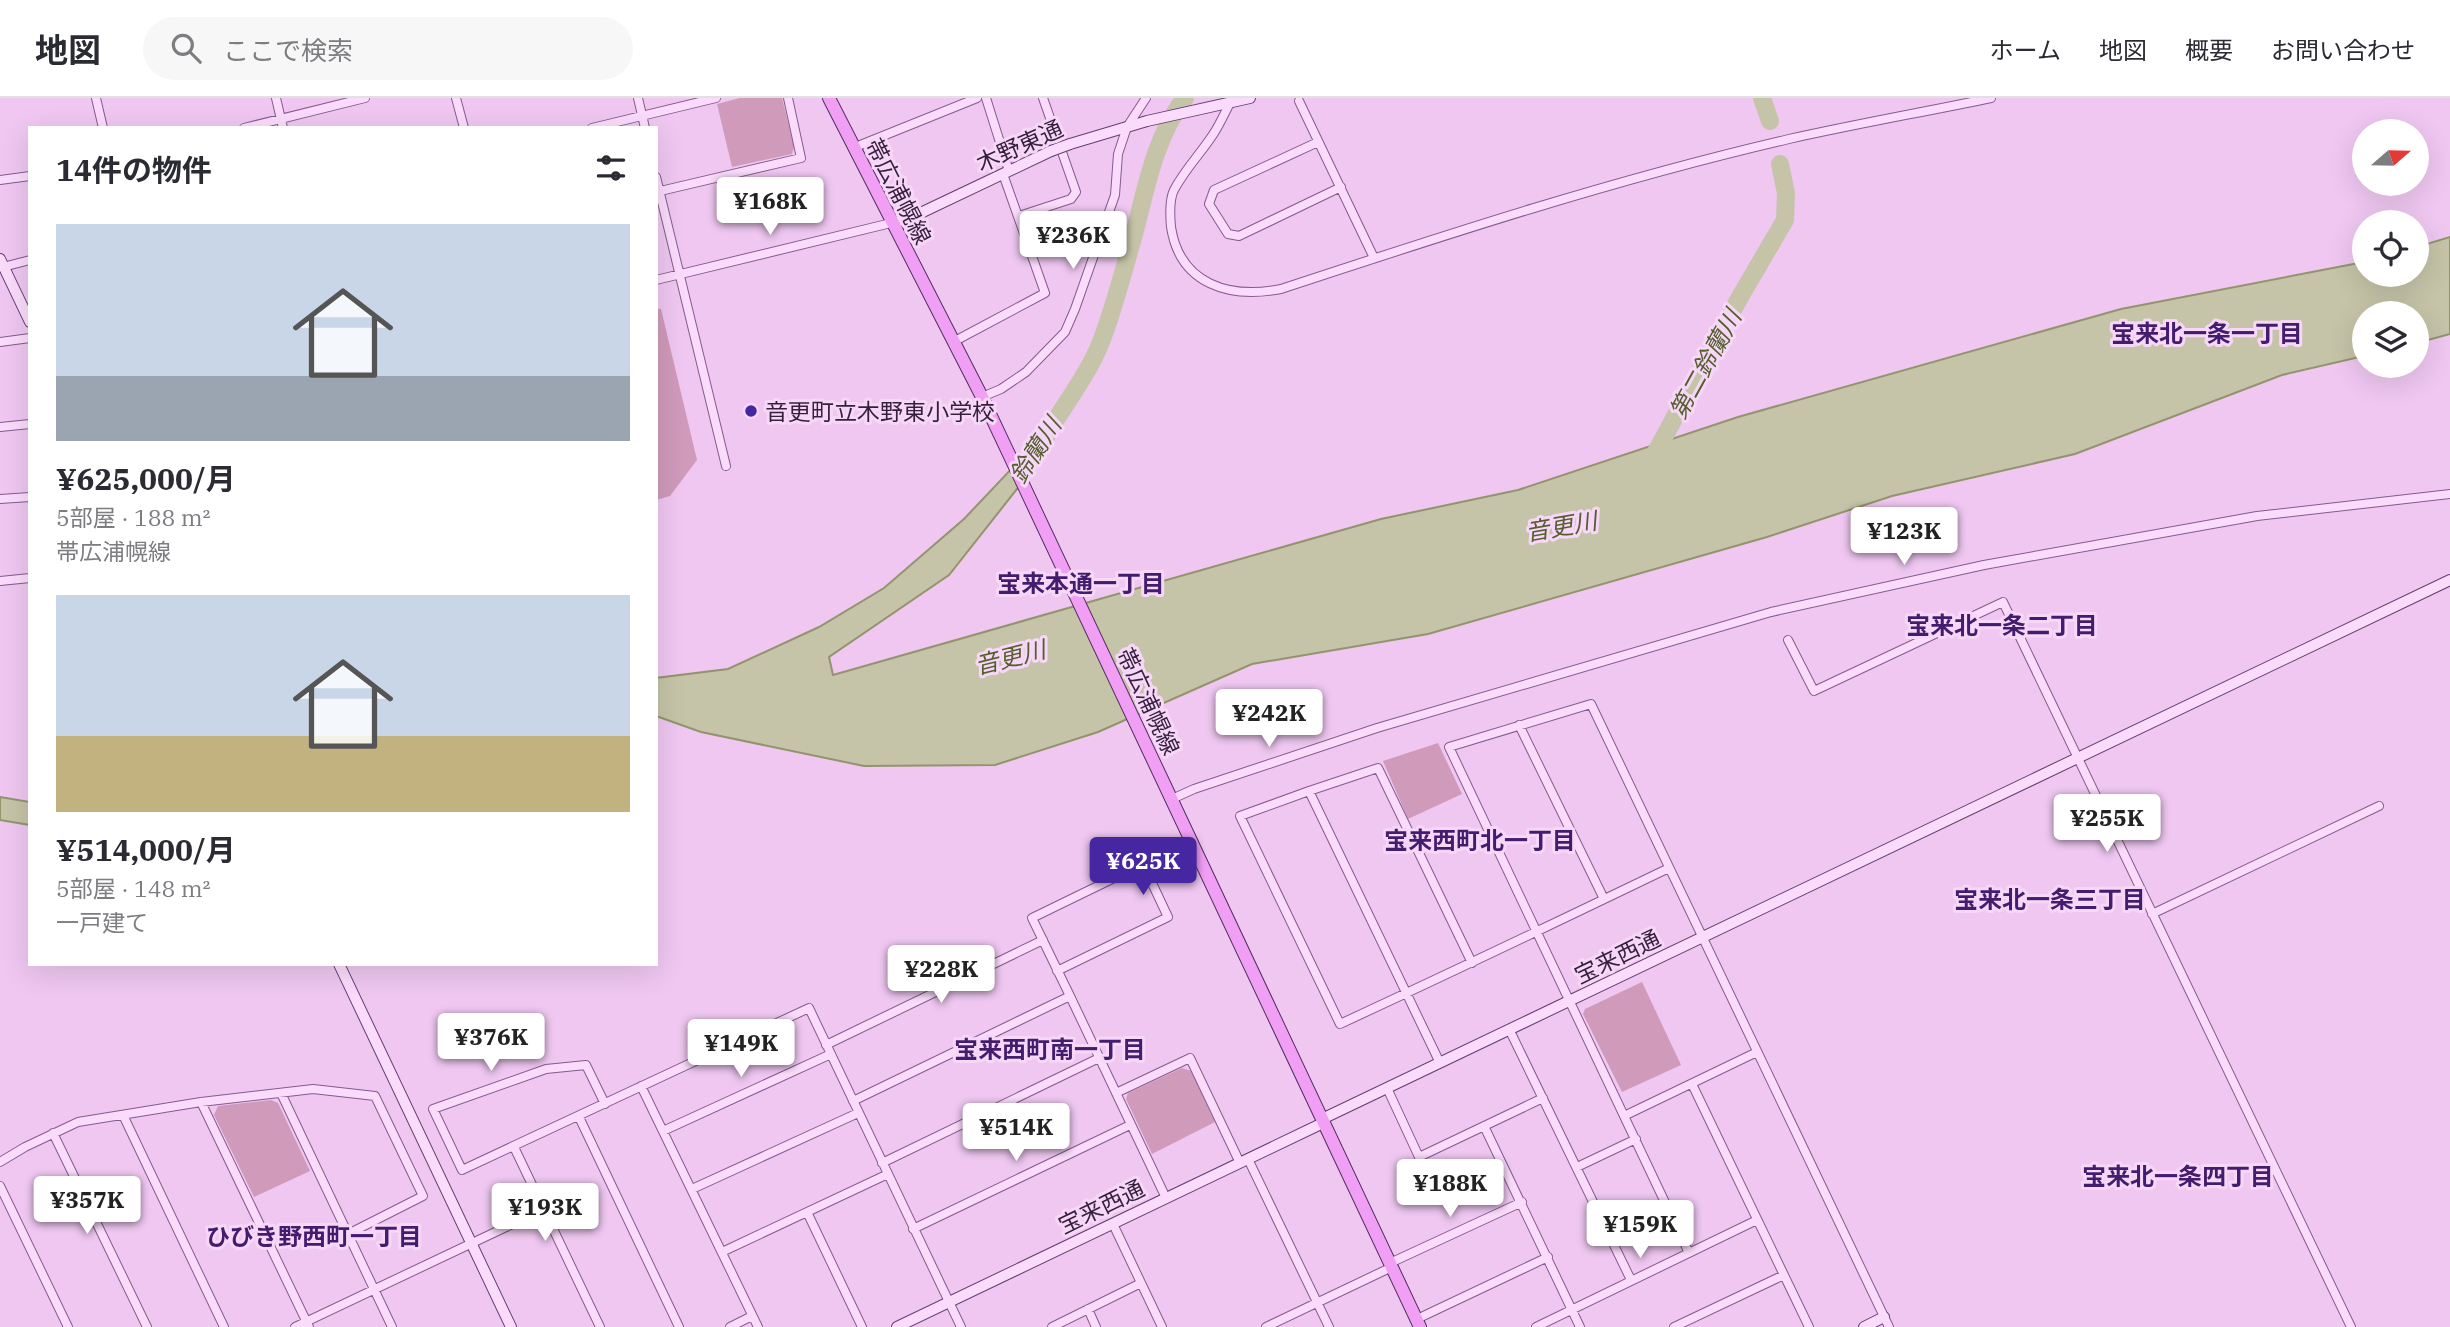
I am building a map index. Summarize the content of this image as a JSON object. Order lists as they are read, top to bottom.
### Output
{
  "streets": {
    "main road": ["帯広浦幌線"],
    "street": ["木野東通", "宝来西通"]
  },
  "crossings": [
    ["木野東通", "帯広浦幌線"],
    ["帯広浦幌線", "宝来西通"]
  ],
  "districts": [
    "宝来北一条一丁目",
    "宝来本通一丁目",
    "宝来北一条二丁目",
    "宝来西町北一丁目",
    "宝来北一条三丁目",
    "宝来西町南一丁目",
    "宝来北一条四丁目",
    "ひびき野西町一丁目"
  ],
  "water": ["第二鈴蘭川", "鈴蘭川", "音更川"],
  "places": ["音更町立木野東小学校"],
  "north": "right",
  "page": {
    "header": "地図",
    "search": "ここで検索",
    "nav": [
      "ホーム",
      "地図",
      "概要",
      "お問い合わせ"
    ],
    "heading": "14件の物件",
    "price": [
      "¥168K",
      "¥236K",
      "¥123K",
      "¥242K",
      "¥255K",
      "¥625K",
      "¥228K",
      "¥376K",
      "¥149K",
      "¥514K",
      "¥188K",
      "¥357K",
      "¥193K",
      "¥159K"
    ],
    "list": [
      {
        "name": "¥625,000/月",
        "note": "5部屋 · 188 m² · 帯広浦幌線"
      },
      {
        "name": "¥514,000/月",
        "note": "5部屋 · 148 m² · 一戸建て"
      }
    ]
  }
}
